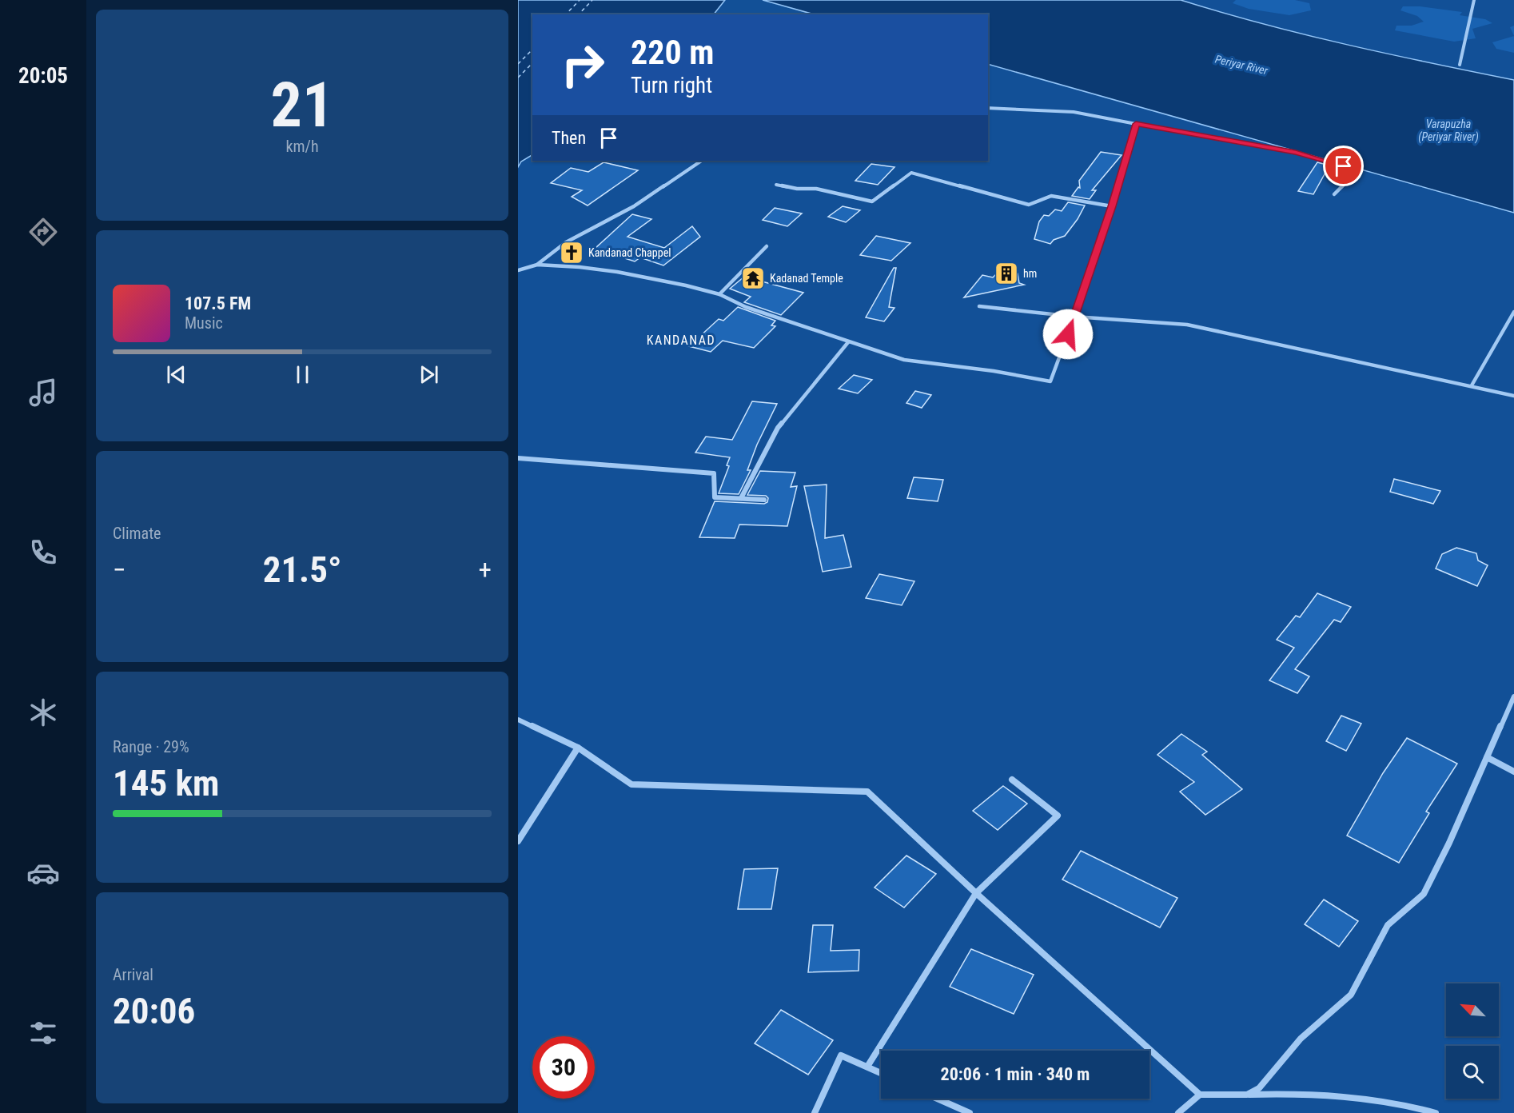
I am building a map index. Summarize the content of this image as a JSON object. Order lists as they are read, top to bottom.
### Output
{
  "districts": ["KANDANAD"],
  "water": ["Periyar River", "Varapuzha (Periyar River)"],
  "places": {
    "church": ["Kandanad Chappel"],
    "building": ["hm"],
    "temple": ["Kadanad Temple"]
  },
  "north": "top left",
  "page": {
    "tabs": "20:05",
    "tile": [
      ["21", "km/h"],
      "Climate",
      ["Range · 29%", "145 km"],
      ["Arrival", "20:06"]
    ],
    "turn": ["220 m", "Turn right"],
    "then": "Then",
    "song": ["107.5 FM", "Music"],
    "heat": ["−", "21.5°", "+"],
    "limit": "30",
    "trip": "20:06 · 1 min · 340 m"
  }
}
